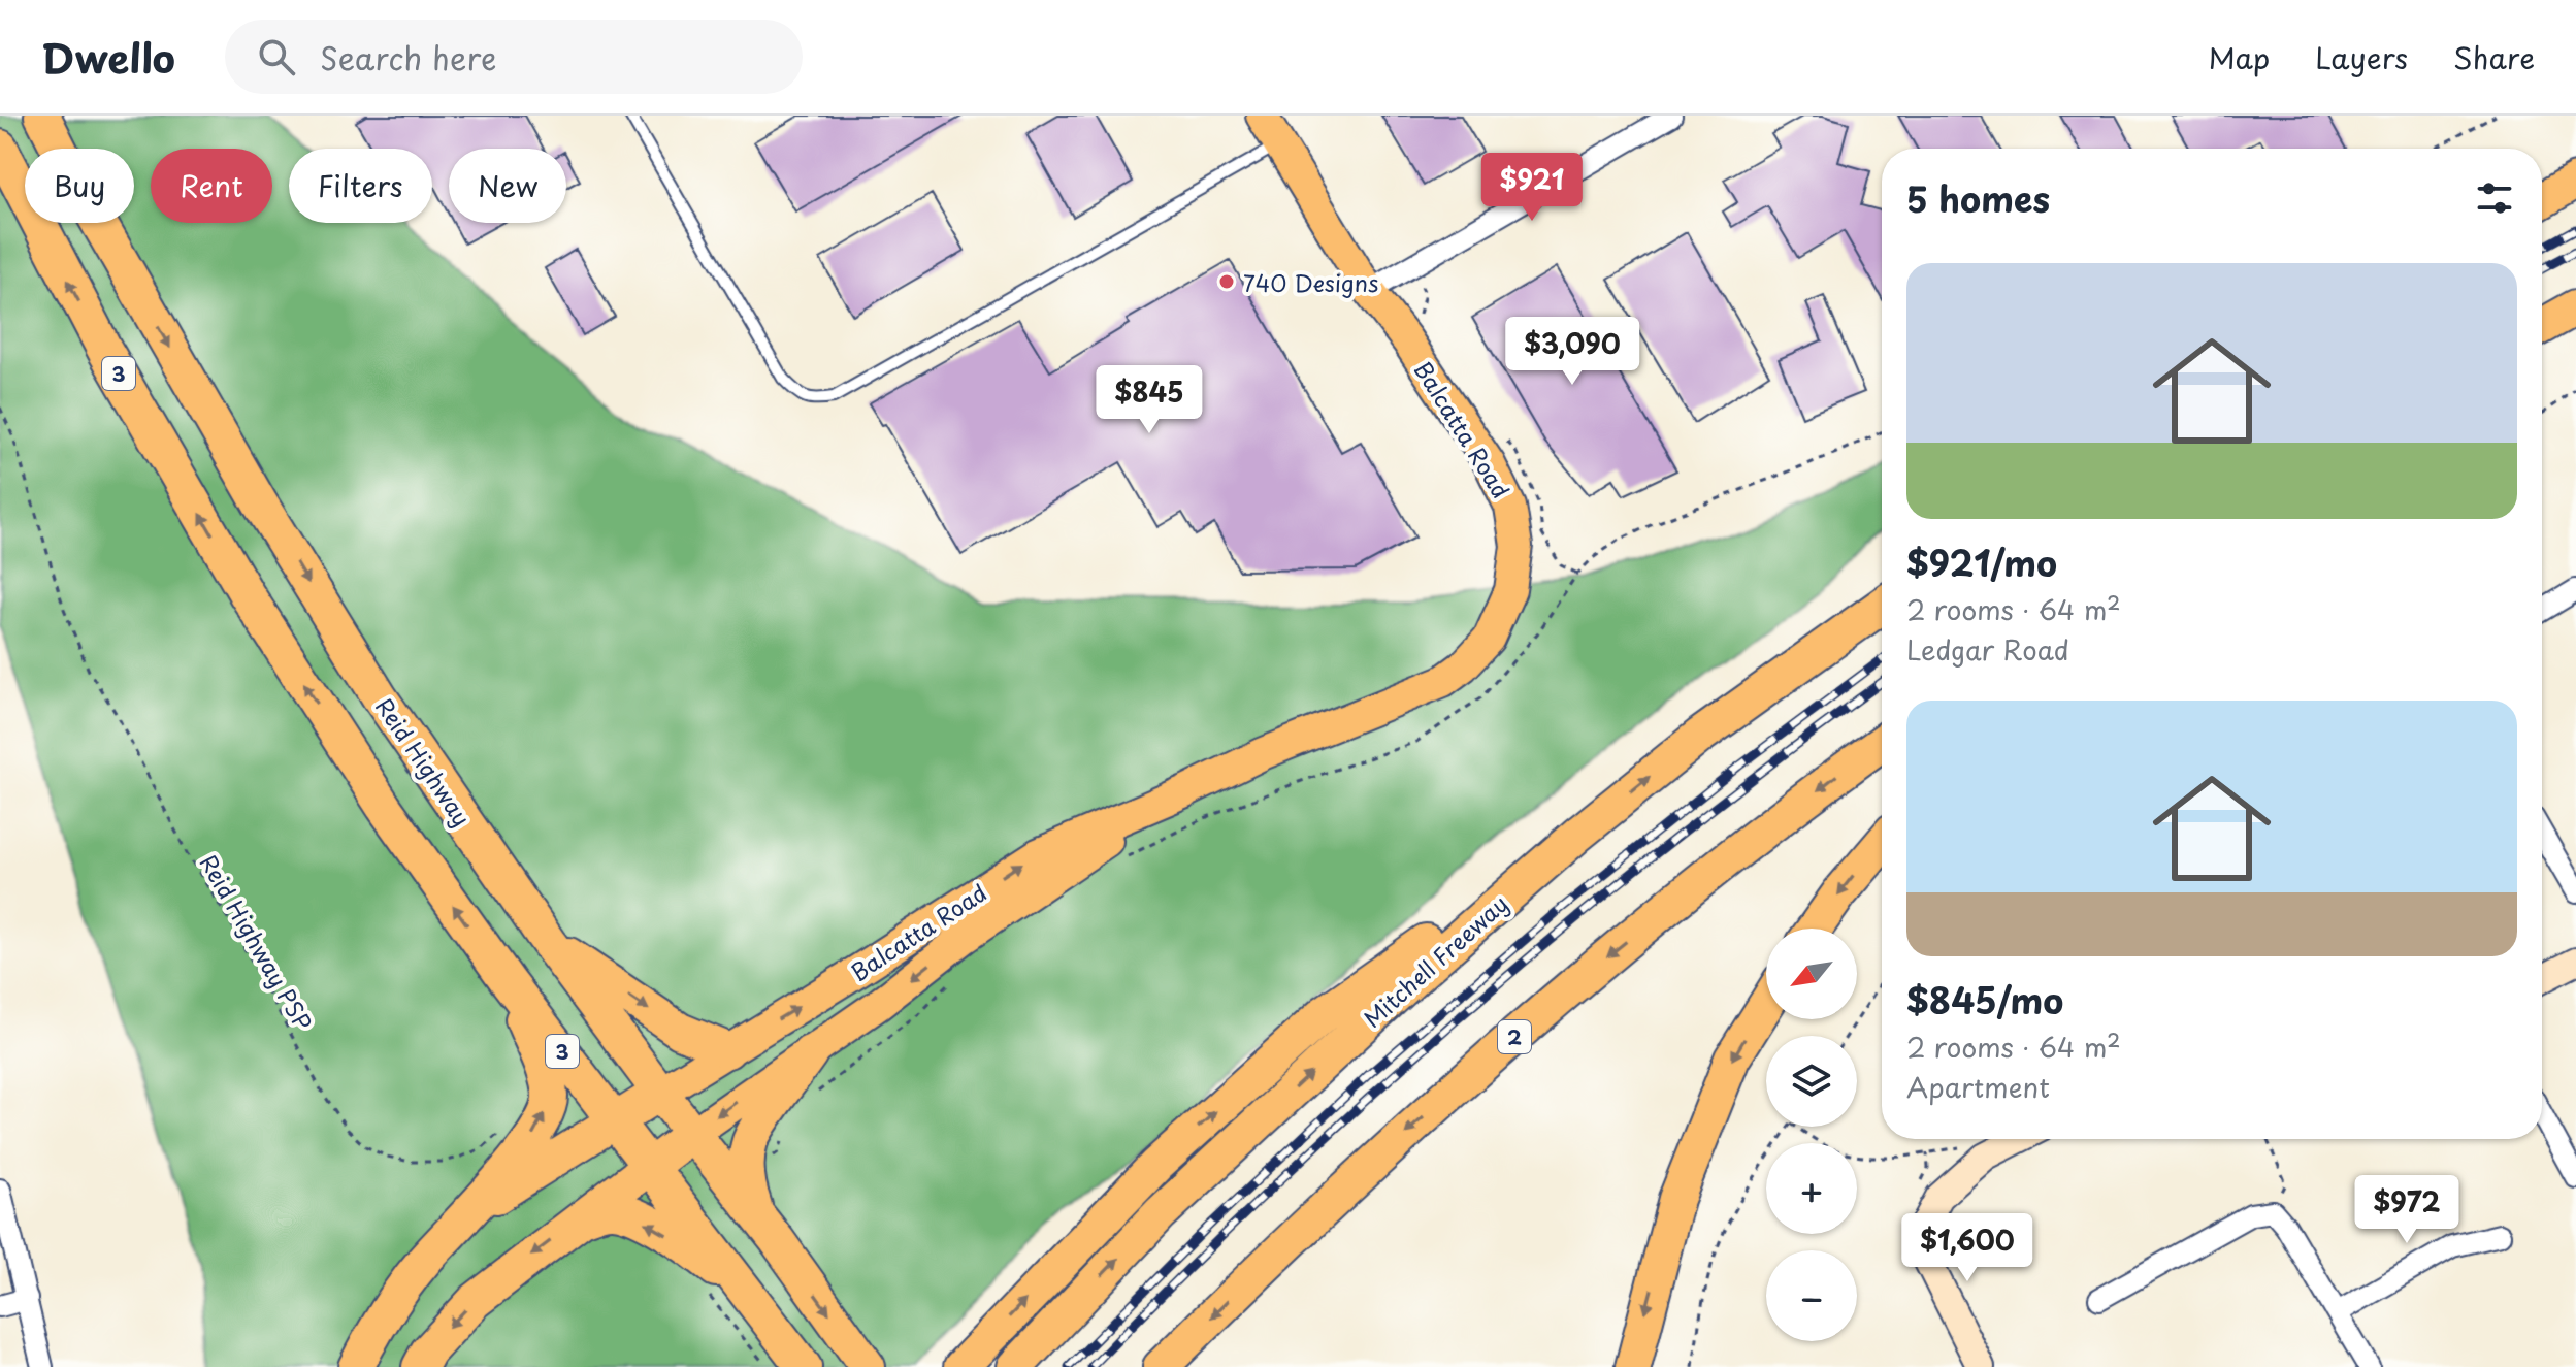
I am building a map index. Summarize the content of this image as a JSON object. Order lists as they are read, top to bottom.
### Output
{
  "streets": {
    "highway": [
      "3",
      "Reid Highway",
      "Mitchell Freeway",
      "2"
    ],
    "main road": ["Balcatta Road"],
    "path": ["Reid Highway PSP"]
  },
  "crossings": [
    ["Balcatta Road", "Reid Highway"]
  ],
  "places": ["740 Designs"],
  "north": "bottom left",
  "page": {
    "header": "Dwello",
    "search": "Search here",
    "nav": ["Map", "Layers", "Share"],
    "chip": [
      "Buy",
      "Rent",
      "Filters",
      "New"
    ],
    "heading": "5 homes",
    "price": [
      "$921",
      "$3,090",
      "$845",
      "$972",
      "$1,600"
    ],
    "list": [
      {
        "name": "$921/mo",
        "note": "2 rooms · 64 m² · Ledgar Road"
      },
      {
        "name": "$845/mo",
        "note": "2 rooms · 64 m² · Apartment"
      }
    ],
    "map_buttons": ["+", "−"]
  }
}
